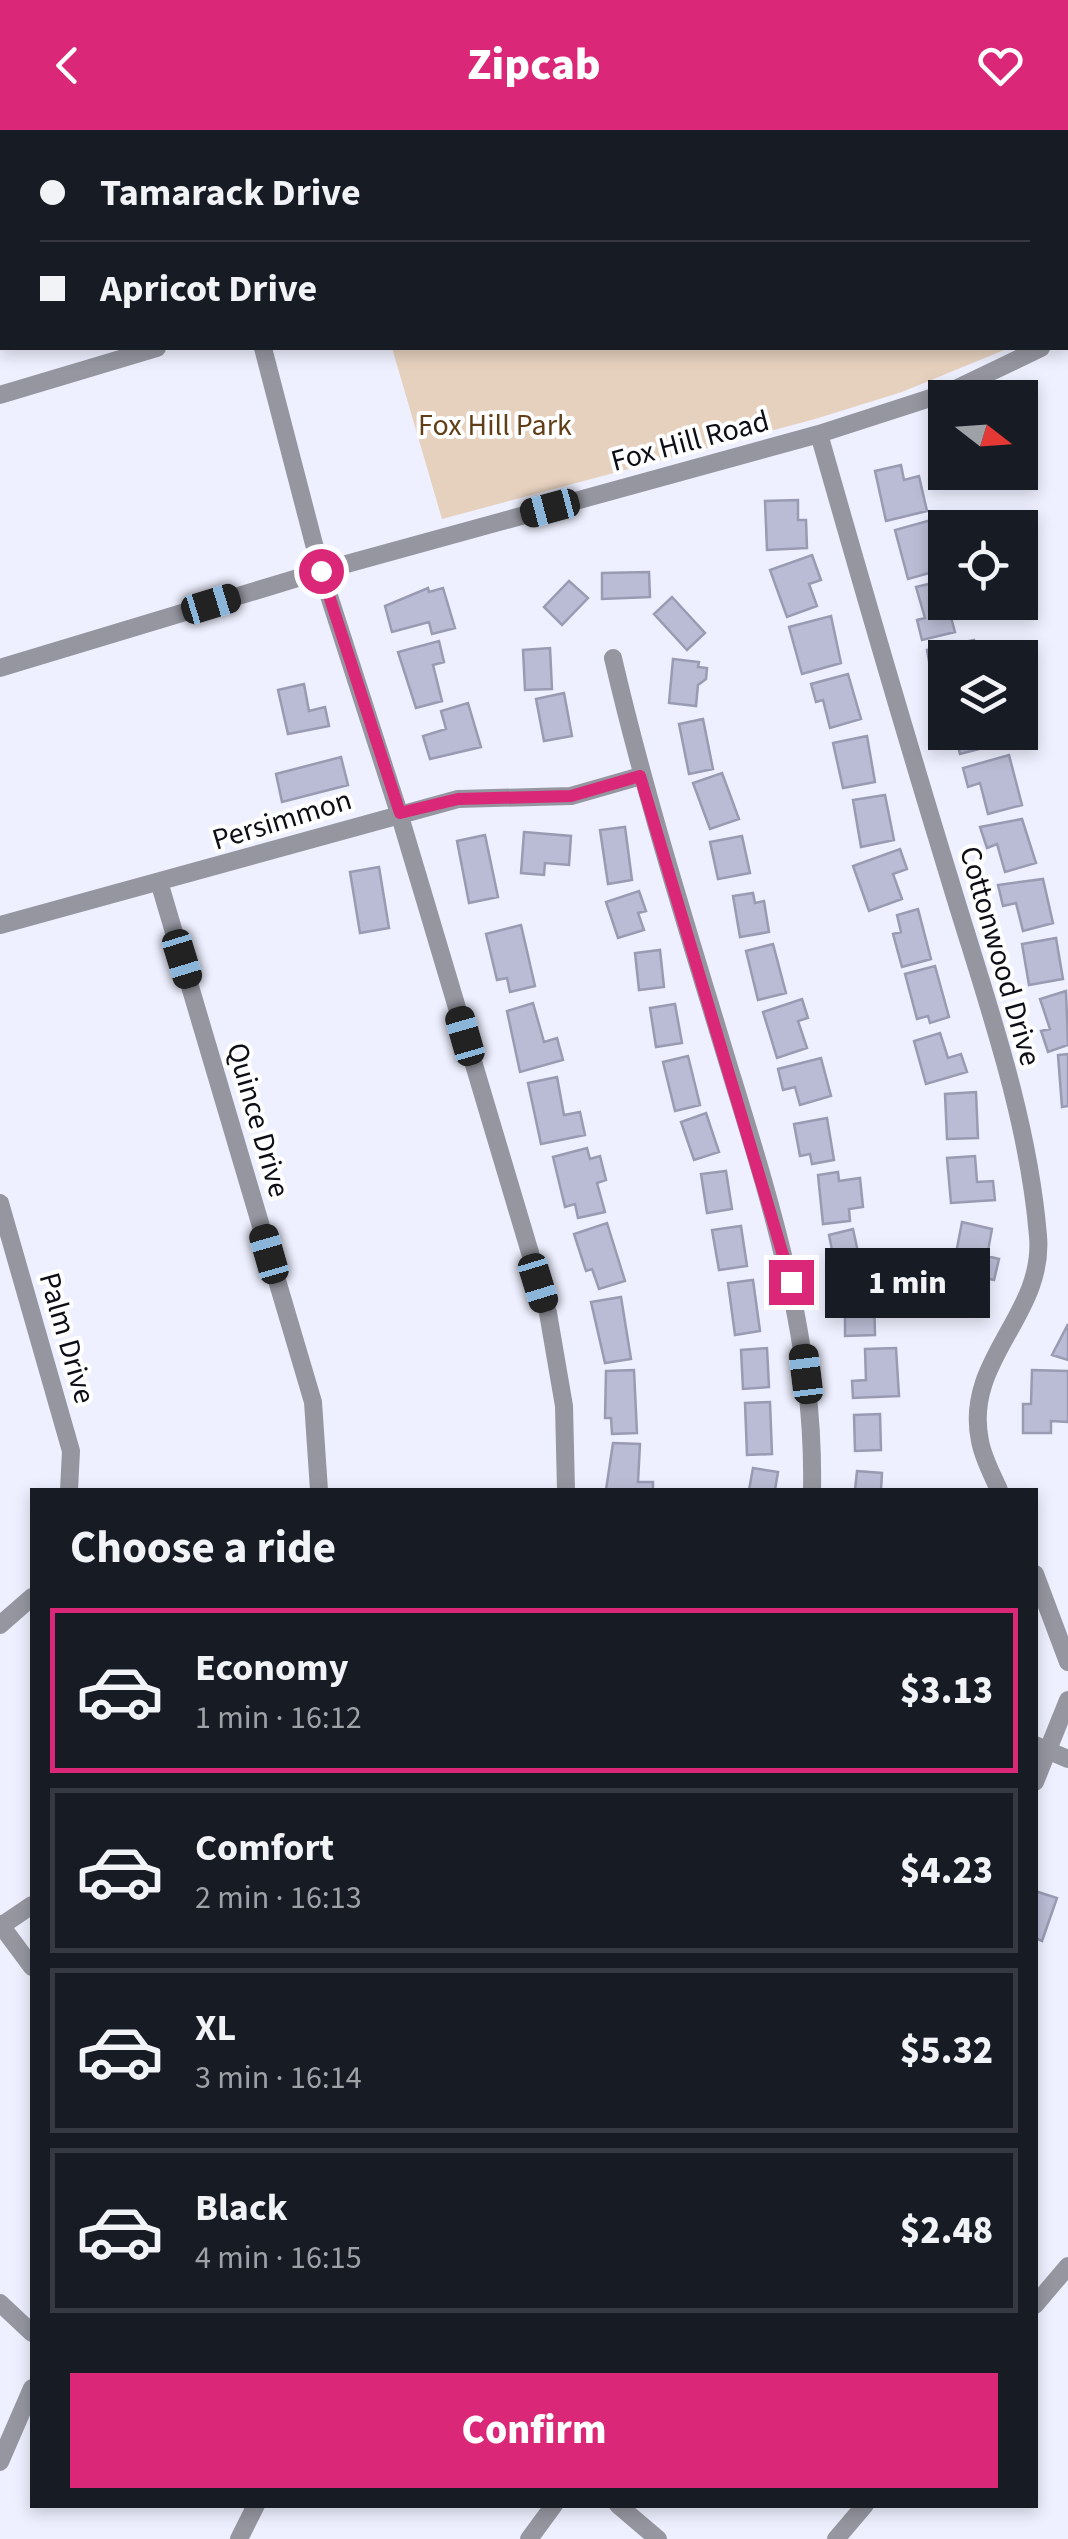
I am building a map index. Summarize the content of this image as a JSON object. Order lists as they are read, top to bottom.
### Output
{
  "streets": {
    "street": [
      "Fox Hill Road",
      "Persimmon",
      "Cottonwood Drive",
      "Quince Drive",
      "Palm Drive"
    ]
  },
  "crossings": [
    ["Fox Hill Road", "Cottonwood Drive"],
    ["Persimmon", "Quince Drive"]
  ],
  "parks": ["Fox Hill Park"],
  "north": "right",
  "page": {
    "header": "Zipcab",
    "banner": ["Tamarack Drive", "Apricot Drive"],
    "bubble": "1 min",
    "heading": "Choose a ride",
    "list": [
      {
        "name": "Economy",
        "note": "1 min · 16:12",
        "value": "$3.13"
      },
      {
        "name": "Comfort",
        "note": "2 min · 16:13",
        "value": "$4.23"
      },
      {
        "name": "XL",
        "note": "3 min · 16:14",
        "value": "$5.32"
      },
      {
        "name": "Black",
        "note": "4 min · 16:15",
        "value": "$2.48"
      }
    ],
    "buttons": "Confirm"
  }
}
